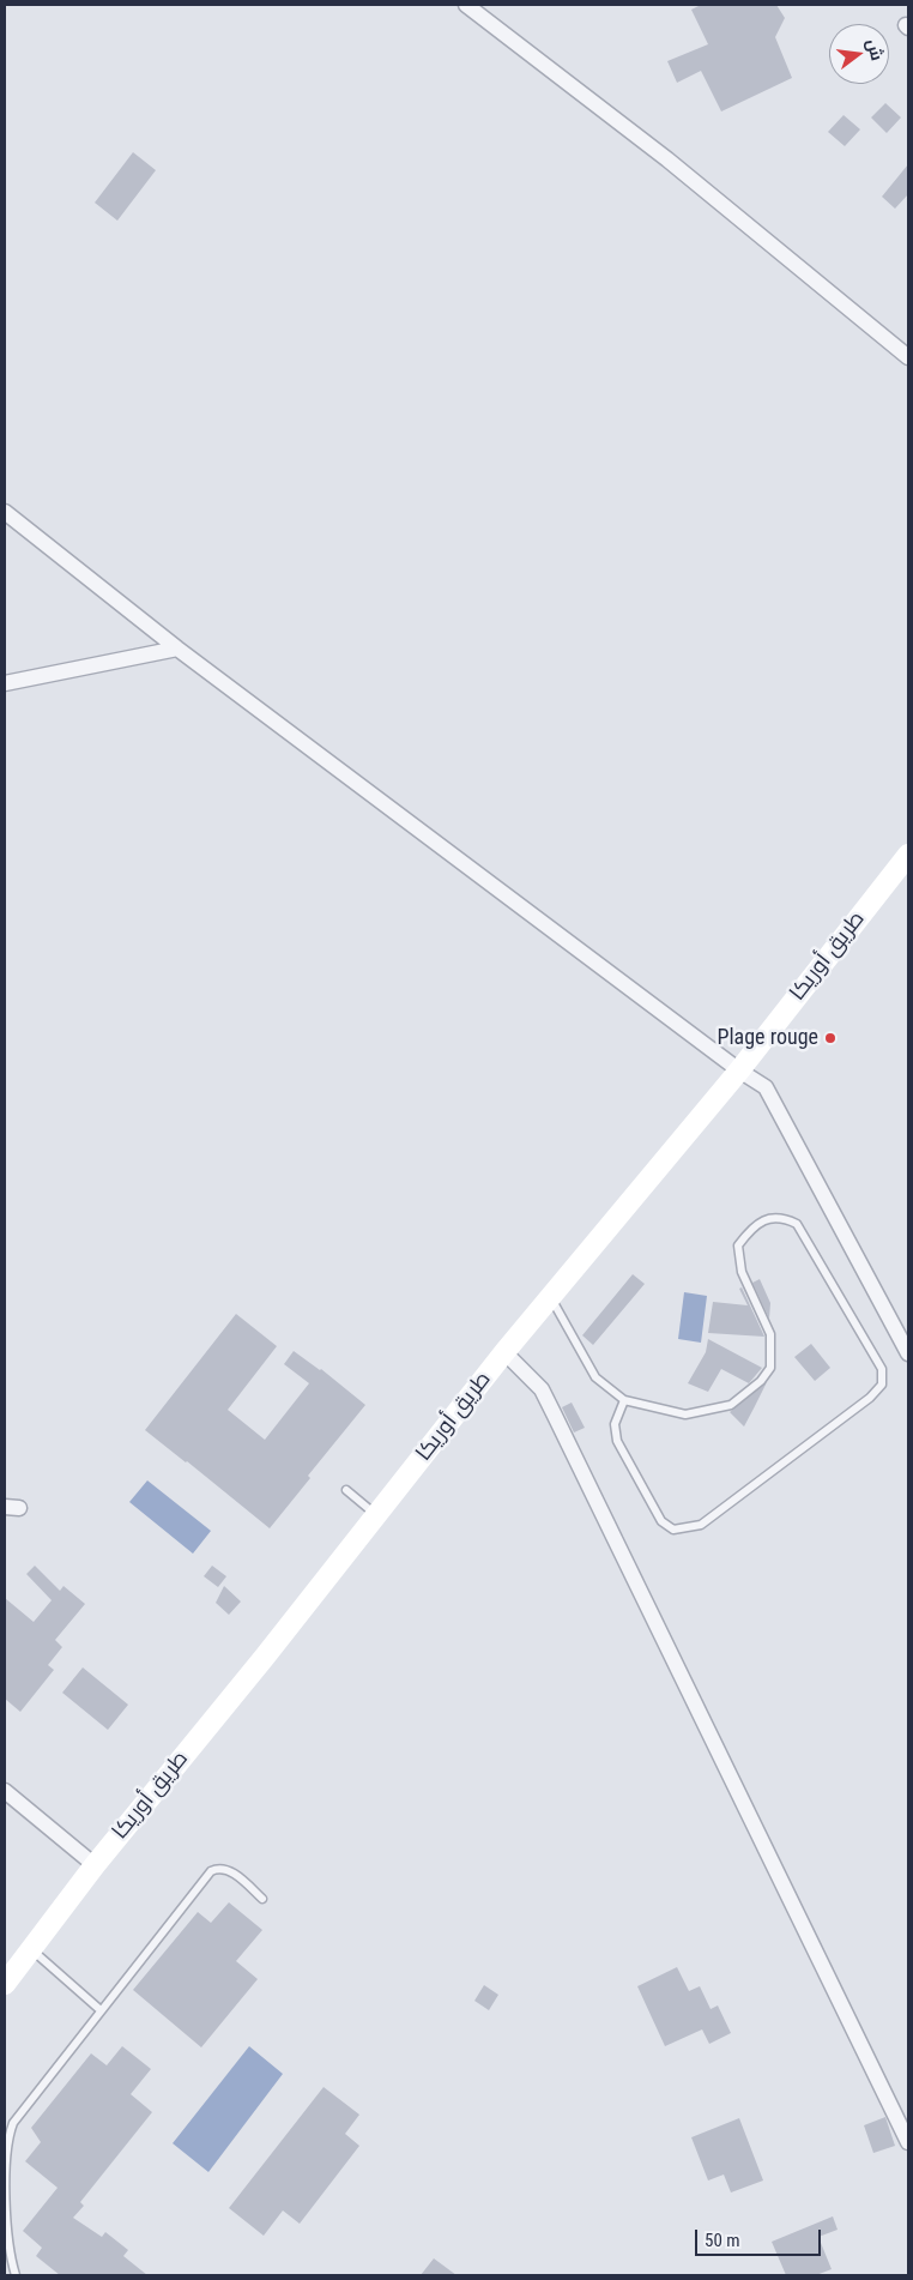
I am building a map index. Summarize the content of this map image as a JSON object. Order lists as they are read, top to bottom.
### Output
{
  "streets": {
    "street": ["طريق أوريكا"]
  },
  "places": ["Plage rouge"],
  "scale_bar": "50 m",
  "north": "right"
}
